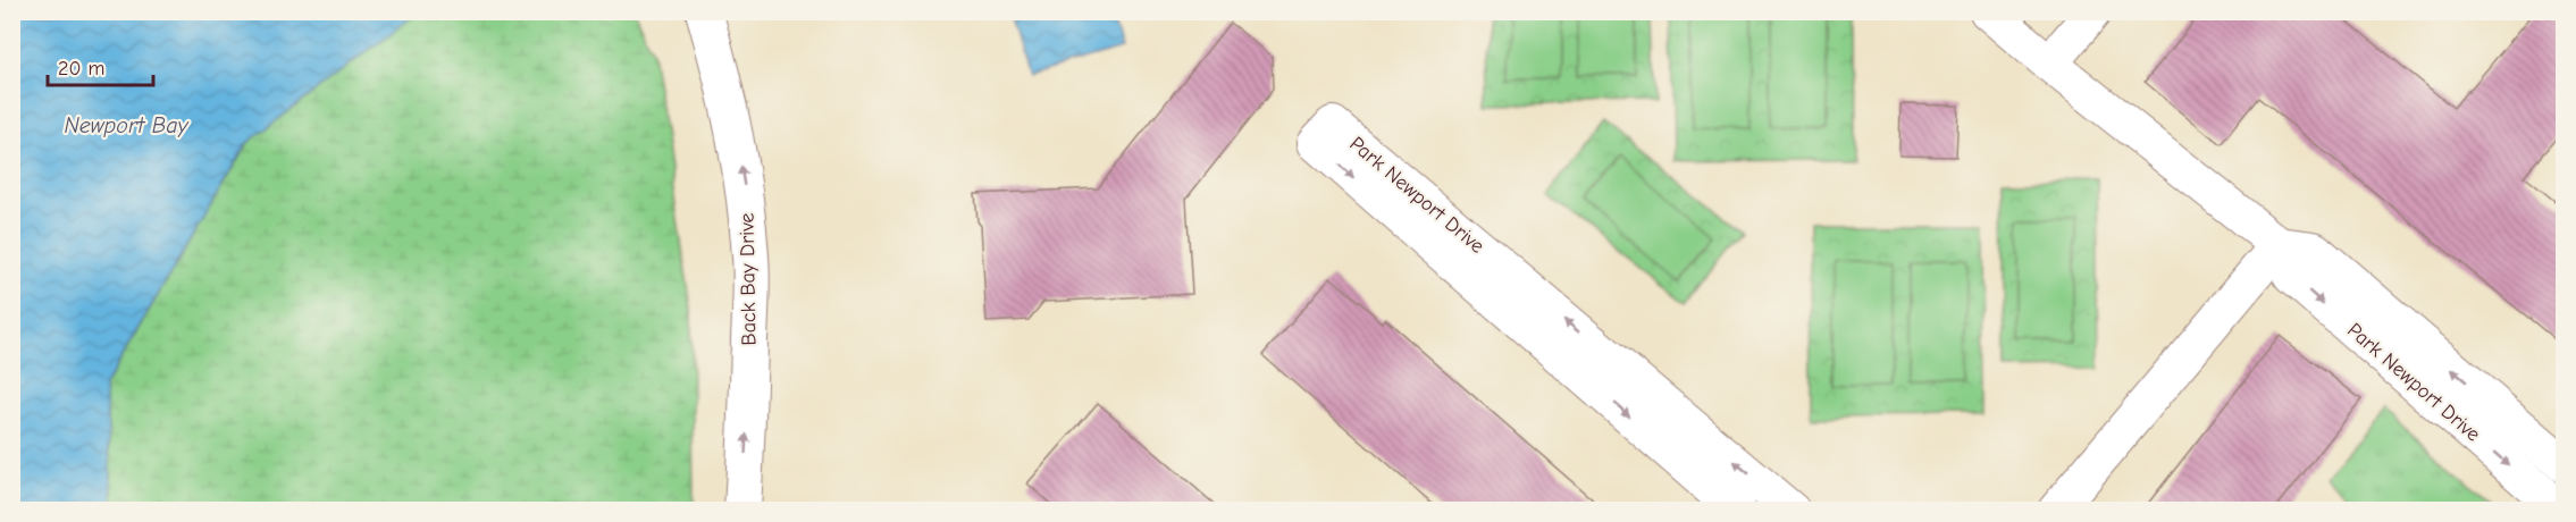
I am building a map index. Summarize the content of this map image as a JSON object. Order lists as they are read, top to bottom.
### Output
{
  "streets": {
    "street": ["Park Newport Drive", "Back Bay Drive"]
  },
  "one_way": ["Back Bay Drive"],
  "water": ["Newport Bay"],
  "scale_bar": "20 m"
}
